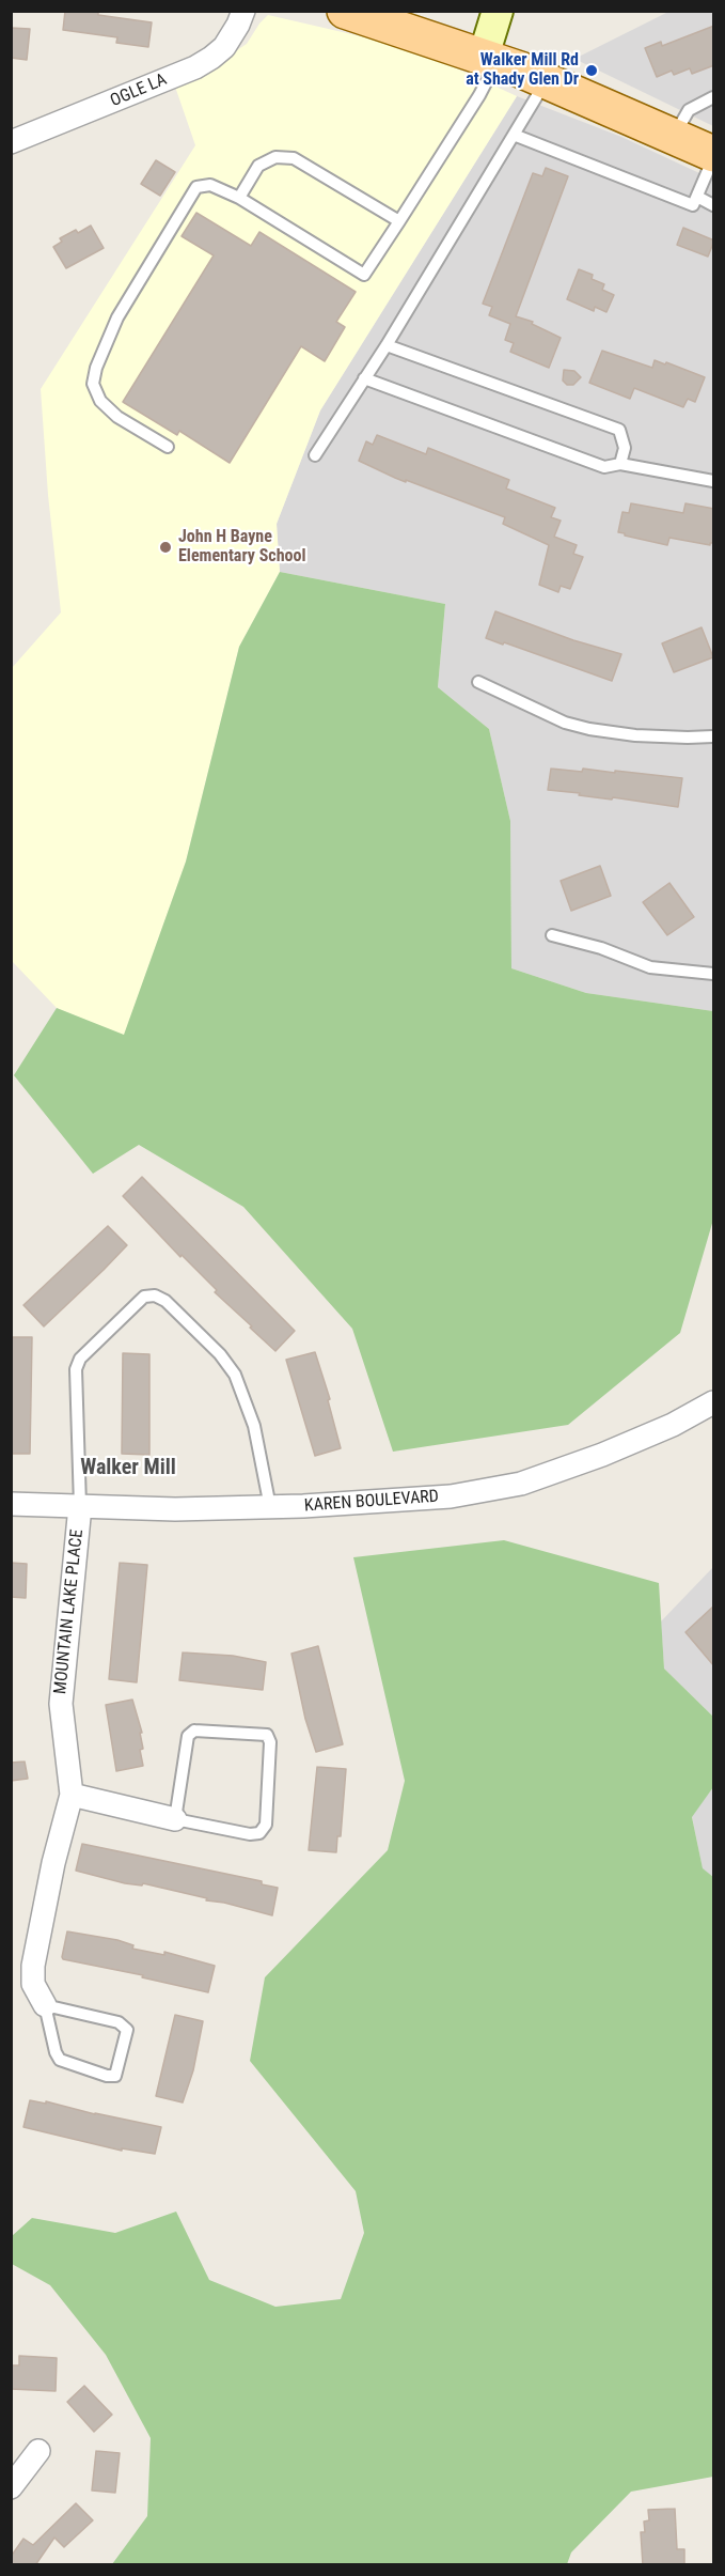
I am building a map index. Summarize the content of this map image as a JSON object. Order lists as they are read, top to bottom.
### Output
{
  "streets": {
    "street": ["OGLE LA", "KAREN BOULEVARD", "MOUNTAIN LAKE PLACE"]
  },
  "crossings": [
    ["KAREN BOULEVARD", "MOUNTAIN LAKE PLACE"]
  ],
  "districts": ["Walker Mill"],
  "places": ["Walker Mill Rd at Shady Glen Dr", "John H Bayne Elementary School"]
}
